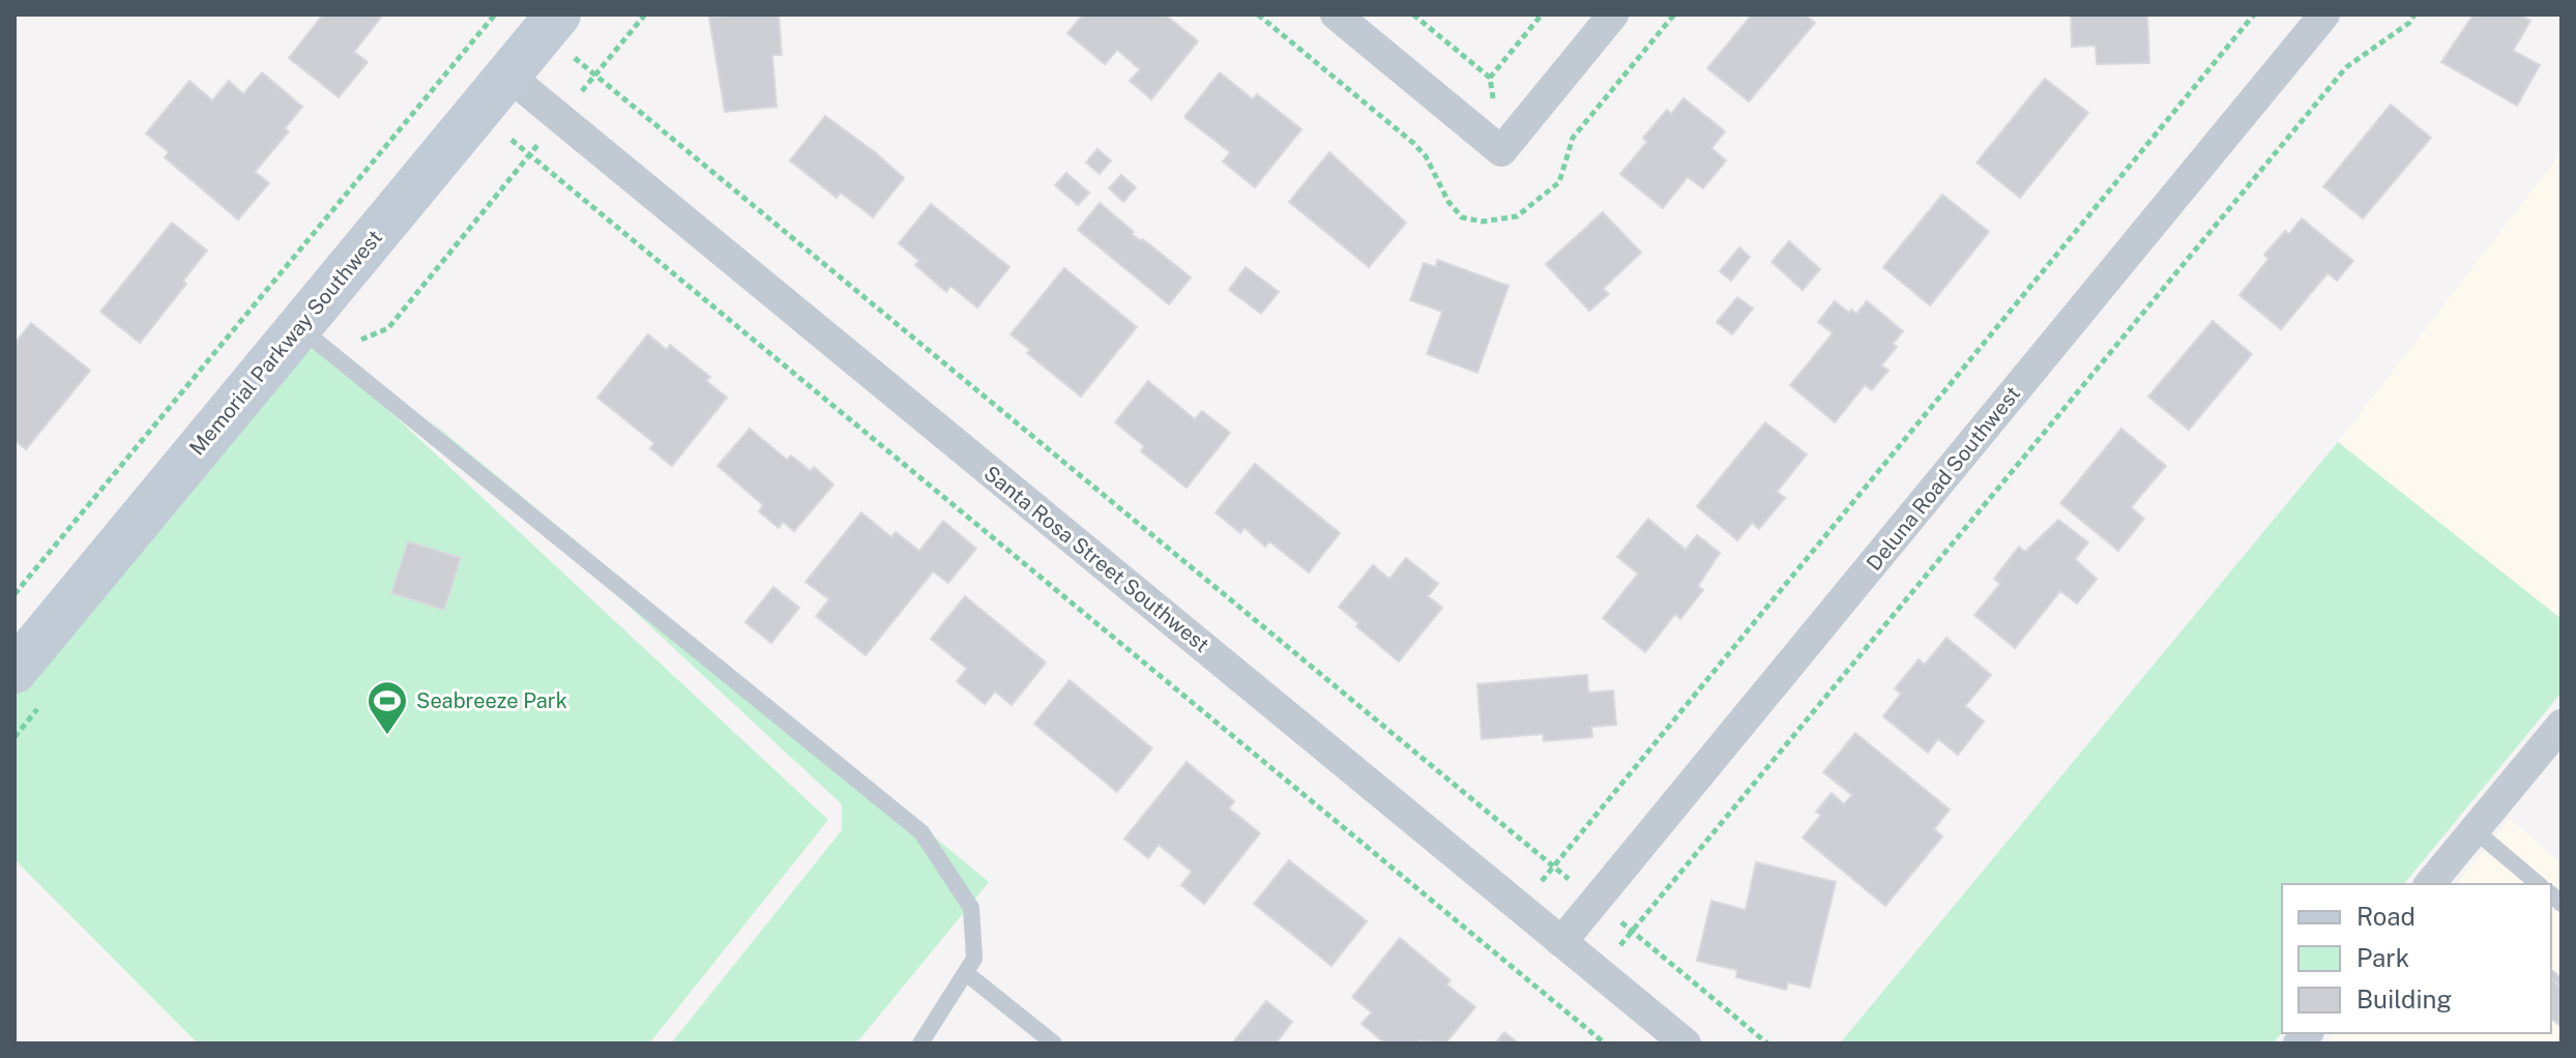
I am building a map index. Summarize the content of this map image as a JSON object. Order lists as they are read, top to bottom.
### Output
{
  "streets": {
    "street": ["Memorial Parkway Southwest", "Deluna Road Southwest", "Santa Rosa Street Southwest"]
  },
  "crossings": [
    ["Memorial Parkway Southwest", "Santa Rosa Street Southwest"],
    ["Deluna Road Southwest", "Santa Rosa Street Southwest"]
  ],
  "places": {
    "sports": ["Seabreeze Park"]
  },
  "legend": ["Road", "Park", "Building"]
}
